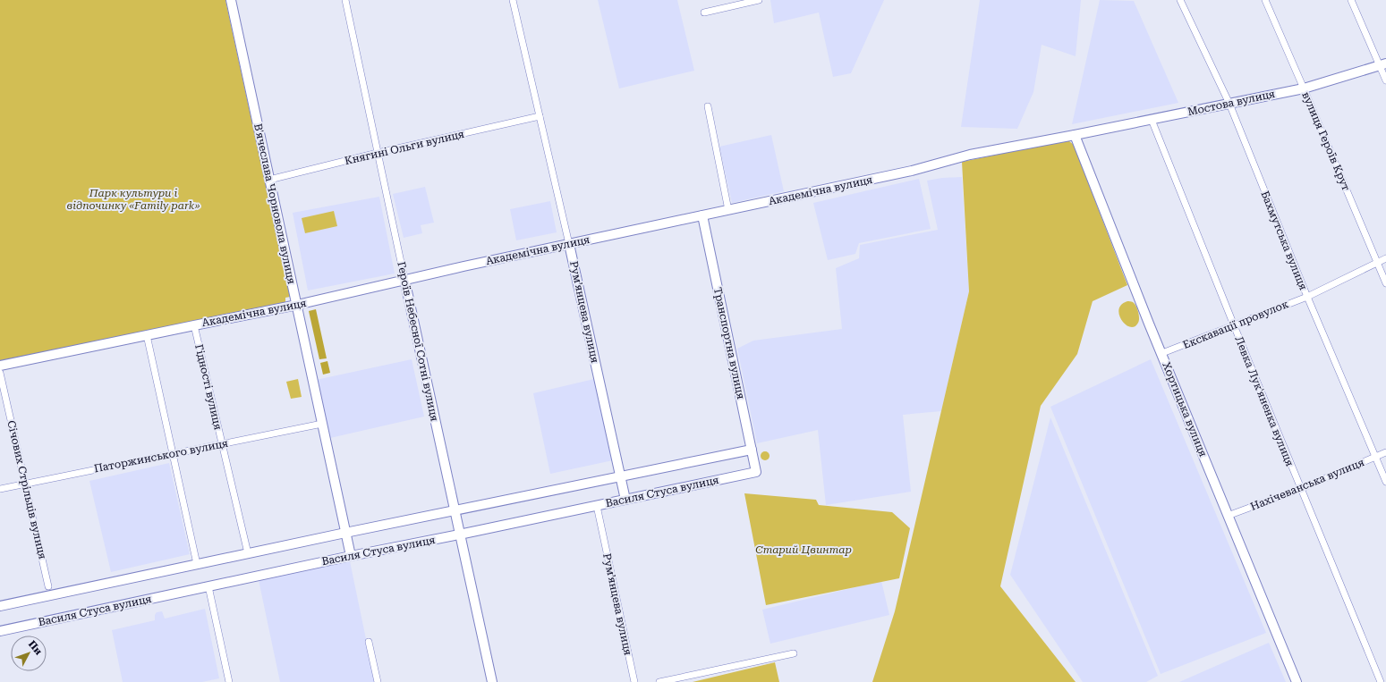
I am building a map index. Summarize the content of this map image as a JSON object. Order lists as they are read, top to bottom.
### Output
{
  "streets": {
    "street": [
      "Мостова вулиця",
      "вулиця Героїв Крут",
      "Княгині Ольги вулиця",
      "Академічна вулиця",
      "В'ячеслава Чорновола вулиця",
      "Бахмутська вулиця",
      "Рум’янцева вулиця",
      "Екскавації провулок",
      "Героїв Небесної Сотні вулиця",
      "Транспортна вулиця",
      "Гідності вулиця",
      "Левка Лук'яненка вулиця",
      "Хортицька вулиця",
      "Паторжинського вулиця",
      "Нахічеванська вулиця",
      "Січових Стрільців вулиця",
      "Василя Стуса вулиця"
    ]
  },
  "crossings": [
    ["Мостова вулиця", "вулиця Героїв Крут"],
    ["Мостова вулиця", "Академічна вулиця"],
    ["Мостова вулиця", "Бахмутська вулиця"],
    ["Мостова вулиця", "Левка Лук'яненка вулиця"],
    ["Мостова вулиця", "Хортицька вулиця"],
    ["вулиця Героїв Крут", "Екскавації провулок"],
    ["Княгині Ольги вулиця", "В'ячеслава Чорновола вулиця"],
    ["Княгині Ольги вулиця", "Рум’янцева вулиця"],
    ["Княгині Ольги вулиця", "Героїв Небесної Сотні вулиця"],
    ["Академічна вулиця", "В'ячеслава Чорновола вулиця"],
    ["Академічна вулиця", "Рум’янцева вулиця"],
    ["Академічна вулиця", "Героїв Небесної Сотні вулиця"],
    ["Академічна вулиця", "Транспортна вулиця"],
    ["Академічна вулиця", "Гідності вулиця"],
    ["Академічна вулиця", "Хортицька вулиця"],
    ["В'ячеслава Чорновола вулиця", "Паторжинського вулиця"],
    ["В'ячеслава Чорновола вулиця", "Василя Стуса вулиця"],
    ["Бахмутська вулиця", "Екскавації провулок"],
    ["Бахмутська вулиця", "Нахічеванська вулиця"],
    ["Рум’янцева вулиця", "Василя Стуса вулиця"],
    ["Екскавації провулок", "Левка Лук'яненка вулиця"],
    ["Екскавації провулок", "Хортицька вулиця"],
    ["Героїв Небесної Сотні вулиця", "Василя Стуса вулиця"],
    ["Транспортна вулиця", "Василя Стуса вулиця"],
    ["Гідності вулиця", "Паторжинського вулиця"],
    ["Левка Лук'яненка вулиця", "Нахічеванська вулиця"],
    ["Хортицька вулиця", "Нахічеванська вулиця"],
    ["Паторжинського вулиця", "Січових Стрільців вулиця"]
  ],
  "parks": ["Парк культури і відпочинку «Family park»", "Старий Цвинтар"],
  "north": "top right"
}
